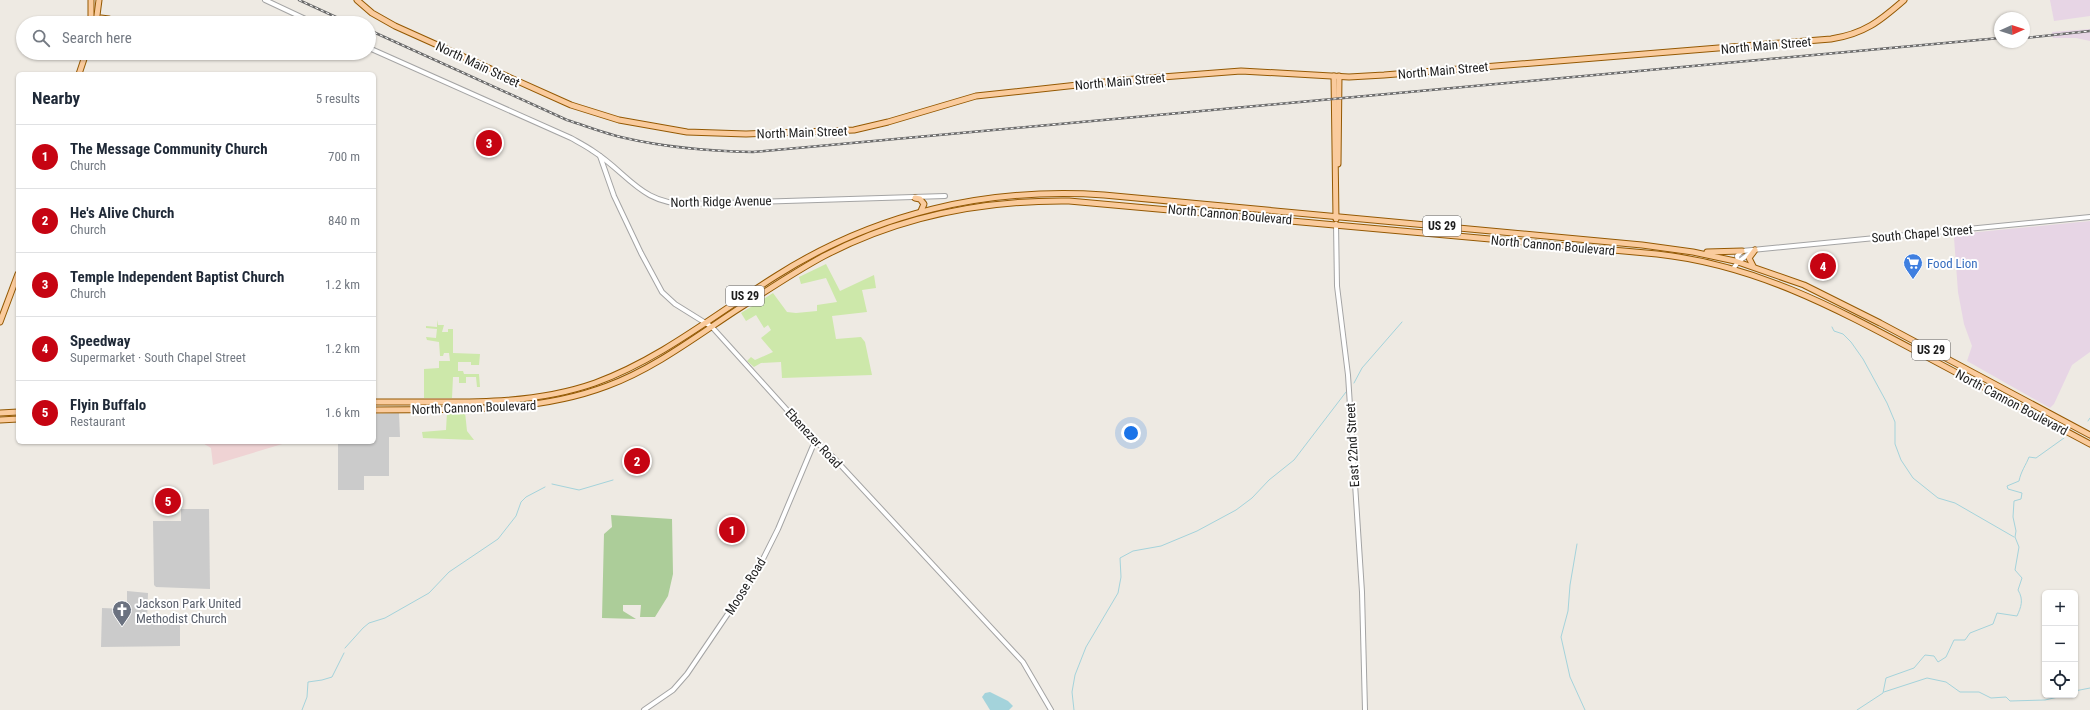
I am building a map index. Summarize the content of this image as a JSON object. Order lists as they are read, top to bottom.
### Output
{
  "streets": {
    "main road": [
      "North Main Street",
      "North Cannon Boulevard",
      "US 29",
      "East 22nd Street"
    ],
    "street": [
      "North Ridge Avenue",
      "South Chapel Street",
      "Ebenezer Road",
      "Moose Road"
    ]
  },
  "crossings": [
    ["North Main Street", "East 22nd Street"],
    ["North Ridge Avenue", "Ebenezer Road"],
    ["North Cannon Boulevard", "South Chapel Street"],
    ["North Cannon Boulevard", "Ebenezer Road"],
    ["North Cannon Boulevard", "East 22nd Street"],
    ["Ebenezer Road", "Moose Road"]
  ],
  "places": {
    "supermarket": ["Food Lion"],
    "church": ["Jackson Park United Methodist Church"]
  },
  "north": "right",
  "page": {
    "search": "Search here",
    "heading": ["Nearby", "5 results"],
    "list": [
      {
        "mark": "1",
        "name": "The Message Community Church",
        "note": "Church",
        "value": "700 m"
      },
      {
        "mark": "2",
        "name": "He's Alive Church",
        "note": "Church",
        "value": "840 m"
      },
      {
        "mark": "3",
        "name": "Temple Independent Baptist Church",
        "note": "Church",
        "value": "1.2 km"
      },
      {
        "mark": "4",
        "name": "Speedway",
        "note": "Supermarket · South Chapel Street",
        "value": "1.2 km"
      },
      {
        "mark": "5",
        "name": "Flyin Buffalo",
        "note": "Restaurant",
        "value": "1.6 km"
      }
    ],
    "pins": [
      "3",
      "4",
      "2",
      "5",
      "1"
    ],
    "map_buttons": ["+", "−"]
  }
}
